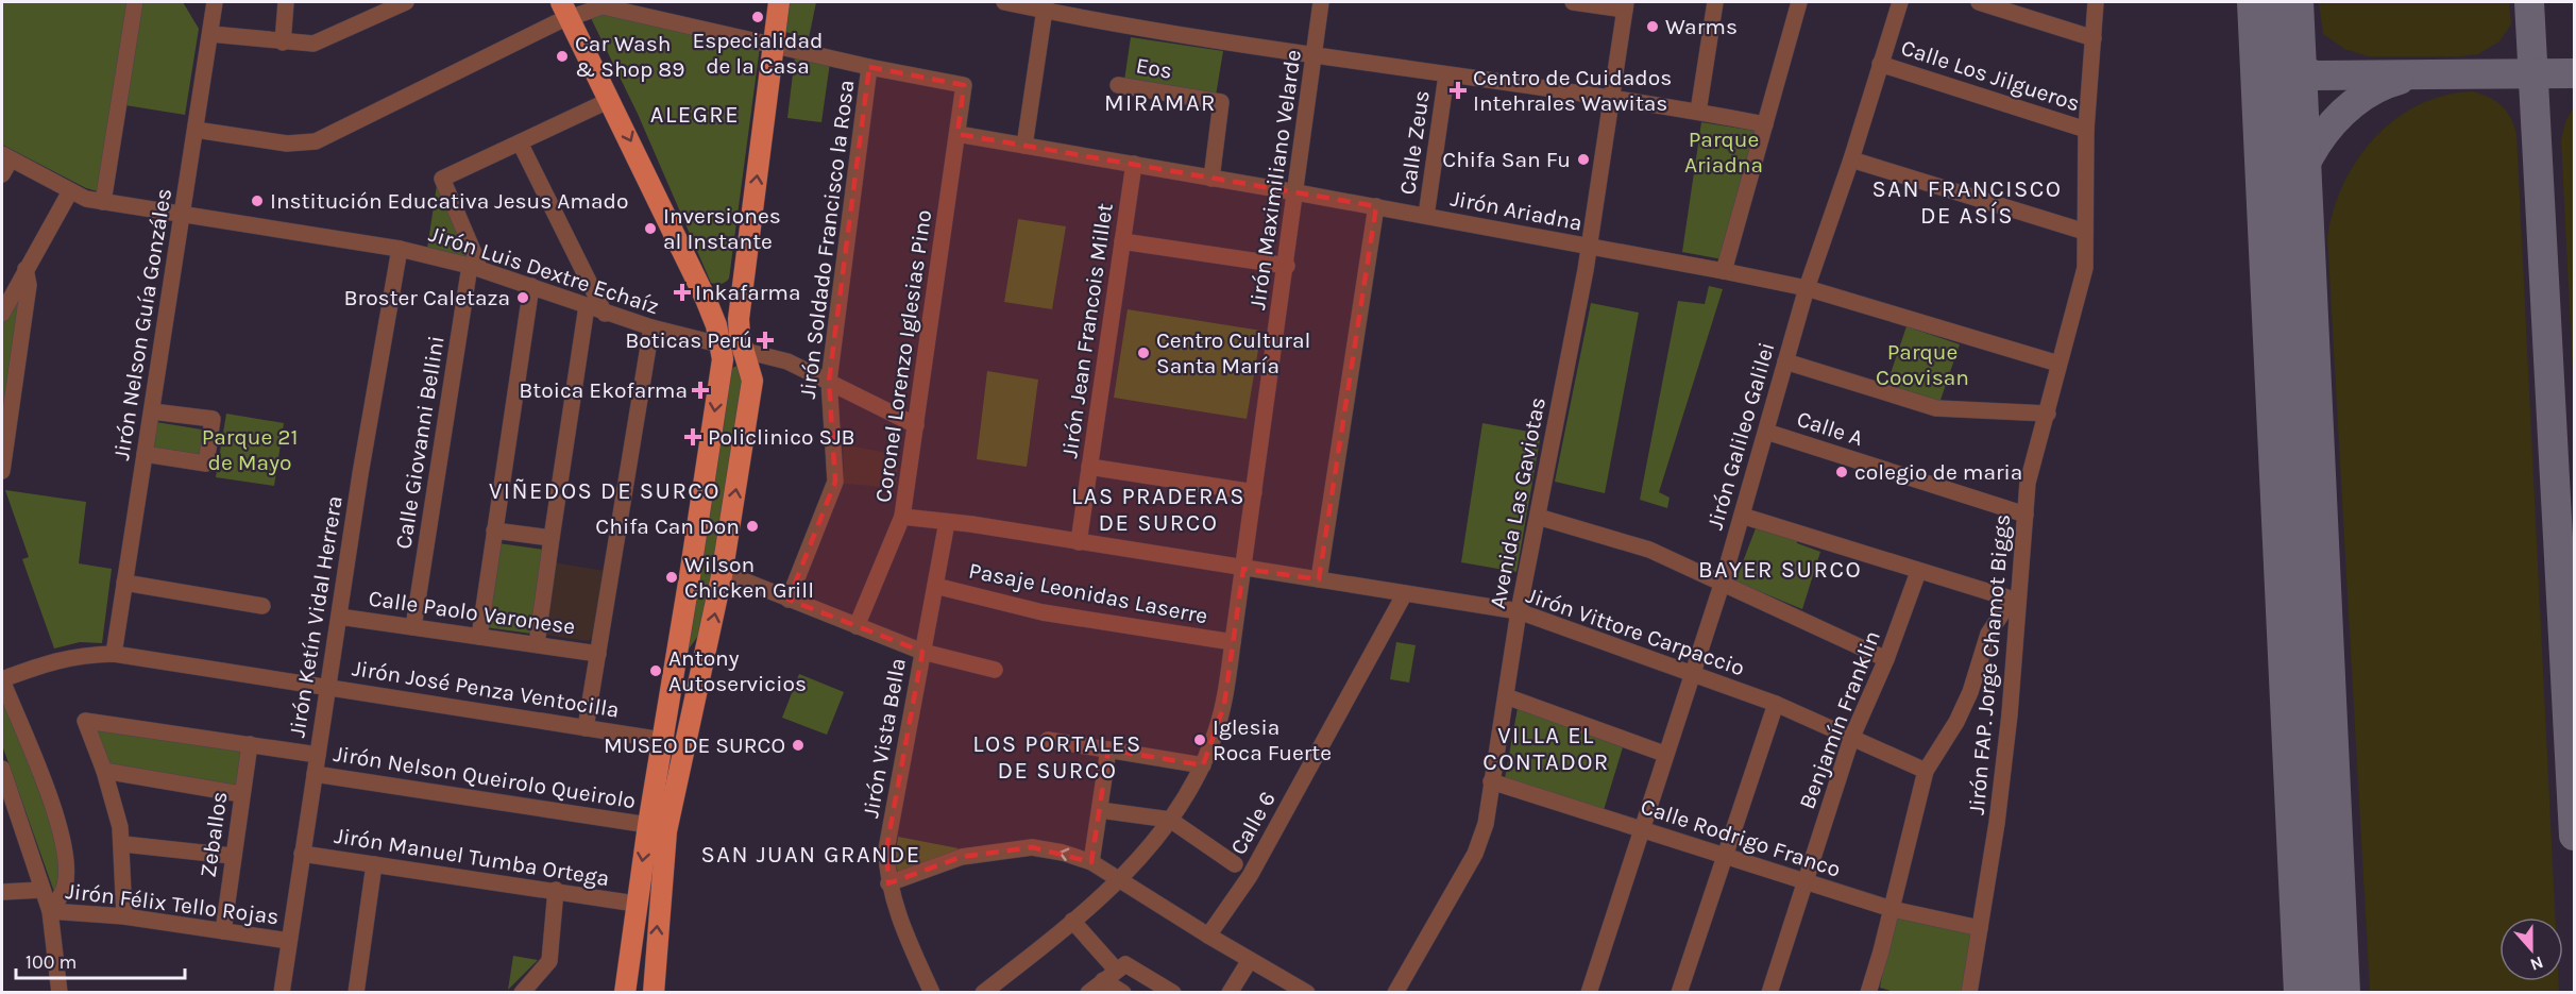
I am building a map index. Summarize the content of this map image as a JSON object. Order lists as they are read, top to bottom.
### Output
{
  "streets": {
    "street": [
      "Eos",
      "Calle Los Jilgueros",
      "Calle Zeus",
      "Jirón Maximiliano Velarde",
      "Jirón Ariadna",
      "Jirón Soldado Francisco la Rosa",
      "Jirón Luis Dextre Echaíz",
      "Jirón Nelson Guía Gonzáles",
      "Jirón Jean Francois Millet",
      "Coronel Lorenzo Iglesias Pino",
      "Calle A",
      "Jirón Galileo Galilei",
      "Calle Giovanni Bellini",
      "Avenida Las Gaviotas",
      "Pasaje Leonidas Laserre",
      "Calle Paolo Varonese",
      "Jirón Ketín Vidal Herrera",
      "Jirón Vittore Carpaccio",
      "Jirón FAP. Jorge Chamot Biggs",
      "Jirón José Penza Ventocilla",
      "Benjamín Franklin",
      "Jirón Vista Bella",
      "Jirón Nelson Queirolo Queirolo",
      "Calle 6",
      "Zeballos",
      "Calle Rodrigo Franco",
      "Jirón Manuel Tumba Ortega",
      "Jirón Félix Tello Rojas"
    ]
  },
  "crossings": [
    ["Eos", "Jirón Ariadna"],
    ["Calle Los Jilgueros", "Jirón Galileo Galilei"],
    ["Calle Los Jilgueros", "Jirón FAP. Jorge Chamot Biggs"],
    ["Calle Zeus", "Jirón Ariadna"],
    ["Jirón Maximiliano Velarde", "Jirón Ariadna"],
    ["Jirón Maximiliano Velarde", "Pasaje Leonidas Laserre"],
    ["Jirón Maximiliano Velarde", "Jirón Vittore Carpaccio"],
    ["Jirón Ariadna", "Jirón Jean Francois Millet"],
    ["Jirón Ariadna", "Coronel Lorenzo Iglesias Pino"],
    ["Jirón Ariadna", "Jirón Galileo Galilei"],
    ["Jirón Ariadna", "Avenida Las Gaviotas"],
    ["Jirón Ariadna", "Jirón FAP. Jorge Chamot Biggs"],
    ["Jirón Soldado Francisco la Rosa", "Jirón Luis Dextre Echaíz"],
    ["Jirón Soldado Francisco la Rosa", "Coronel Lorenzo Iglesias Pino"],
    ["Jirón Luis Dextre Echaíz", "Jirón Nelson Guía Gonzáles"],
    ["Jirón Luis Dextre Echaíz", "Coronel Lorenzo Iglesias Pino"],
    ["Jirón Luis Dextre Echaíz", "Calle Giovanni Bellini"],
    ["Jirón Luis Dextre Echaíz", "Jirón Ketín Vidal Herrera"],
    ["Jirón Nelson Guía Gonzáles", "Jirón José Penza Ventocilla"],
    ["Jirón Jean Francois Millet", "Jirón Vittore Carpaccio"],
    ["Coronel Lorenzo Iglesias Pino", "Jirón Vittore Carpaccio"],
    ["Calle A", "Jirón Galileo Galilei"],
    ["Calle A", "Jirón FAP. Jorge Chamot Biggs"],
    ["Jirón Galileo Galilei", "Jirón Vittore Carpaccio"],
    ["Jirón Galileo Galilei", "Calle Rodrigo Franco"],
    ["Calle Giovanni Bellini", "Calle Paolo Varonese"],
    ["Avenida Las Gaviotas", "Jirón Vittore Carpaccio"],
    ["Avenida Las Gaviotas", "Calle Rodrigo Franco"],
    ["Pasaje Leonidas Laserre", "Jirón Vista Bella"],
    ["Calle Paolo Varonese", "Jirón Ketín Vidal Herrera"],
    ["Jirón Ketín Vidal Herrera", "Jirón José Penza Ventocilla"],
    ["Jirón Ketín Vidal Herrera", "Jirón Nelson Queirolo Queirolo"],
    ["Jirón Ketín Vidal Herrera", "Jirón Manuel Tumba Ortega"],
    ["Jirón Ketín Vidal Herrera", "Jirón Félix Tello Rojas"],
    ["Jirón Vittore Carpaccio", "Benjamín Franklin"],
    ["Jirón Vittore Carpaccio", "Jirón Vista Bella"],
    ["Jirón Vittore Carpaccio", "Calle 6"],
    ["Jirón FAP. Jorge Chamot Biggs", "Calle Rodrigo Franco"],
    ["Benjamín Franklin", "Calle Rodrigo Franco"],
    ["Zeballos", "Jirón Félix Tello Rojas"]
  ],
  "districts": [
    "MIRAMAR",
    "ALEGRE",
    "SAN FRANCISCO DE ASÍS",
    "VIÑEDOS DE SURCO",
    "LAS PRADERAS DE SURCO",
    "BAYER SURCO",
    "VILLA EL CONTADOR",
    "LOS PORTALES DE SURCO",
    "SAN JUAN GRANDE"
  ],
  "parks": ["Parque Ariadna", "Parque Coovisan", "Parque 21 de Mayo"],
  "places": {
    "other": [
      "Especialidad de la Casa",
      "Warms",
      "Car Wash & Shop 89",
      "Chifa San Fu",
      "Institución Educativa Jesus Amado",
      "Inversiones al Instante",
      "Broster Caletaza",
      "Centro Cultural Santa María",
      "colegio de maria",
      "Chifa Can Don",
      "Wilson Chicken Grill",
      "Antony Autoservicios",
      "Iglesia Roca Fuerte",
      "MUSEO DE SURCO"
    ],
    "health": [
      "Centro de Cuidados Intehrales Wawitas",
      "Inkafarma",
      "Boticas Perú",
      "Btoica Ekofarma",
      "Policlinico SJB"
    ]
  },
  "scale_bar": "100 m",
  "north": "bottom"
}
